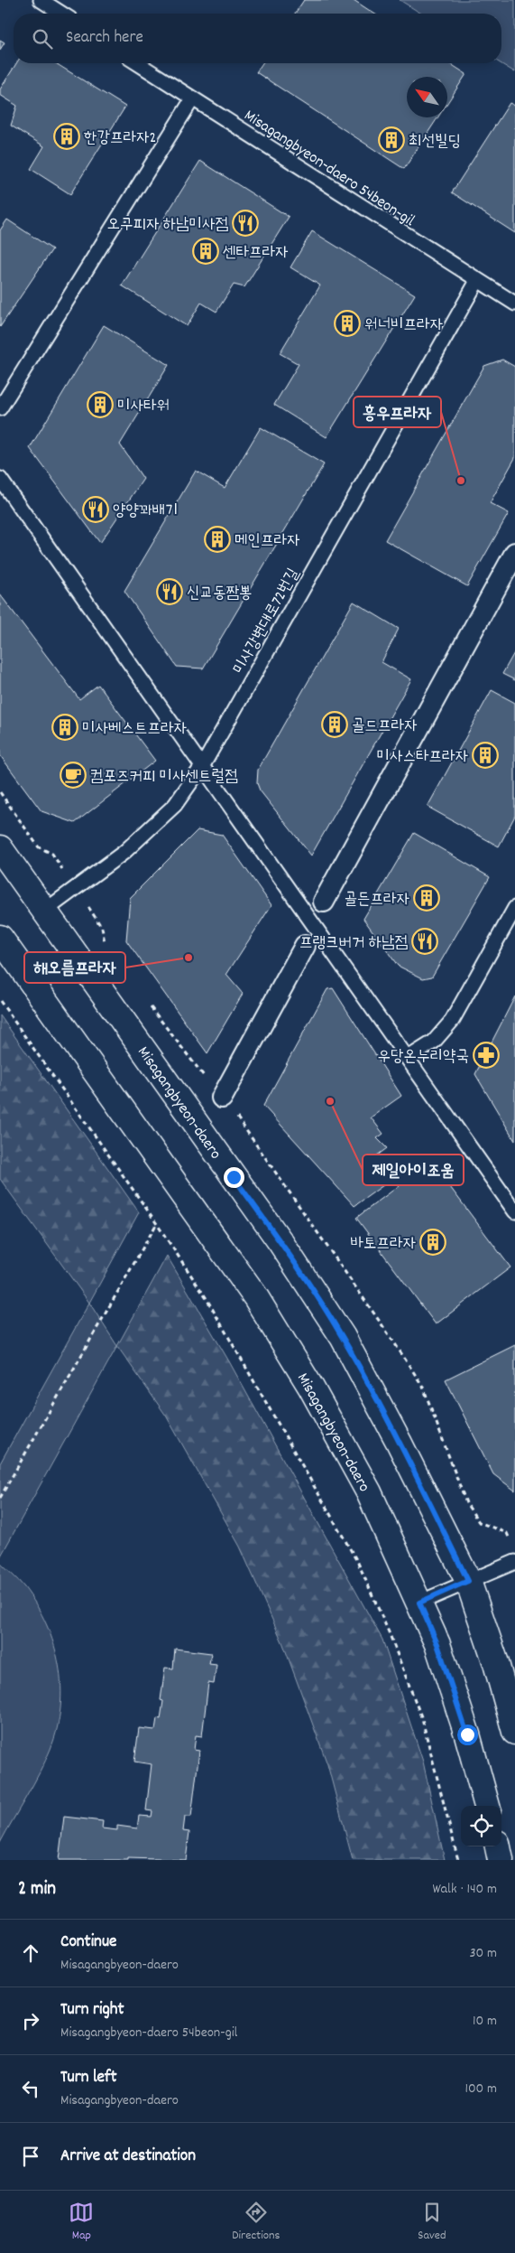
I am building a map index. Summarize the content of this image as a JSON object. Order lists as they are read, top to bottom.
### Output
{
  "streets": {
    "main road": ["Misagangbyeon-daero"],
    "lane": ["Misagangbyeon-daero 54beon-gil", "미사강변대로72번길"]
  },
  "crossings": [
    ["Misagangbyeon-daero 54beon-gil", "미사강변대로72번길"],
    ["미사강변대로72번길", "Misagangbyeon-daero"]
  ],
  "places": {
    "building": [
      "한강프라자2",
      "최선빌딩",
      "센타프라자",
      "워너비프라자",
      "미사타워",
      "메인프라자",
      "골드프라자",
      "미사베스트프라자",
      "미사스타프라자",
      "골든프라자",
      "바토프라자"
    ],
    "restaurant": [
      "오구피자 하남미사점",
      "양양꽈배기",
      "신교동짬뽕",
      "프랭크버거 하남점"
    ],
    "other": ["흥우프라자", "해오름프라자", "제일아이조움"],
    "cafe": ["컴포즈커피 미사센트럴점"],
    "pharmacy": ["우당온누리약국"]
  },
  "north": "top left",
  "page": {
    "search": "Search here",
    "heading": ["2 min", "Walk · 140 m"],
    "list": [
      ["Continue", "Misagangbyeon-daero", "30 m"],
      ["Turn right", "Misagangbyeon-daero 54beon-gil", "10 m"],
      ["Turn left", "Misagangbyeon-daero", "100 m"],
      "Arrive at destination"
    ],
    "nav": ["Map", "Directions", "Saved"]
  }
}
